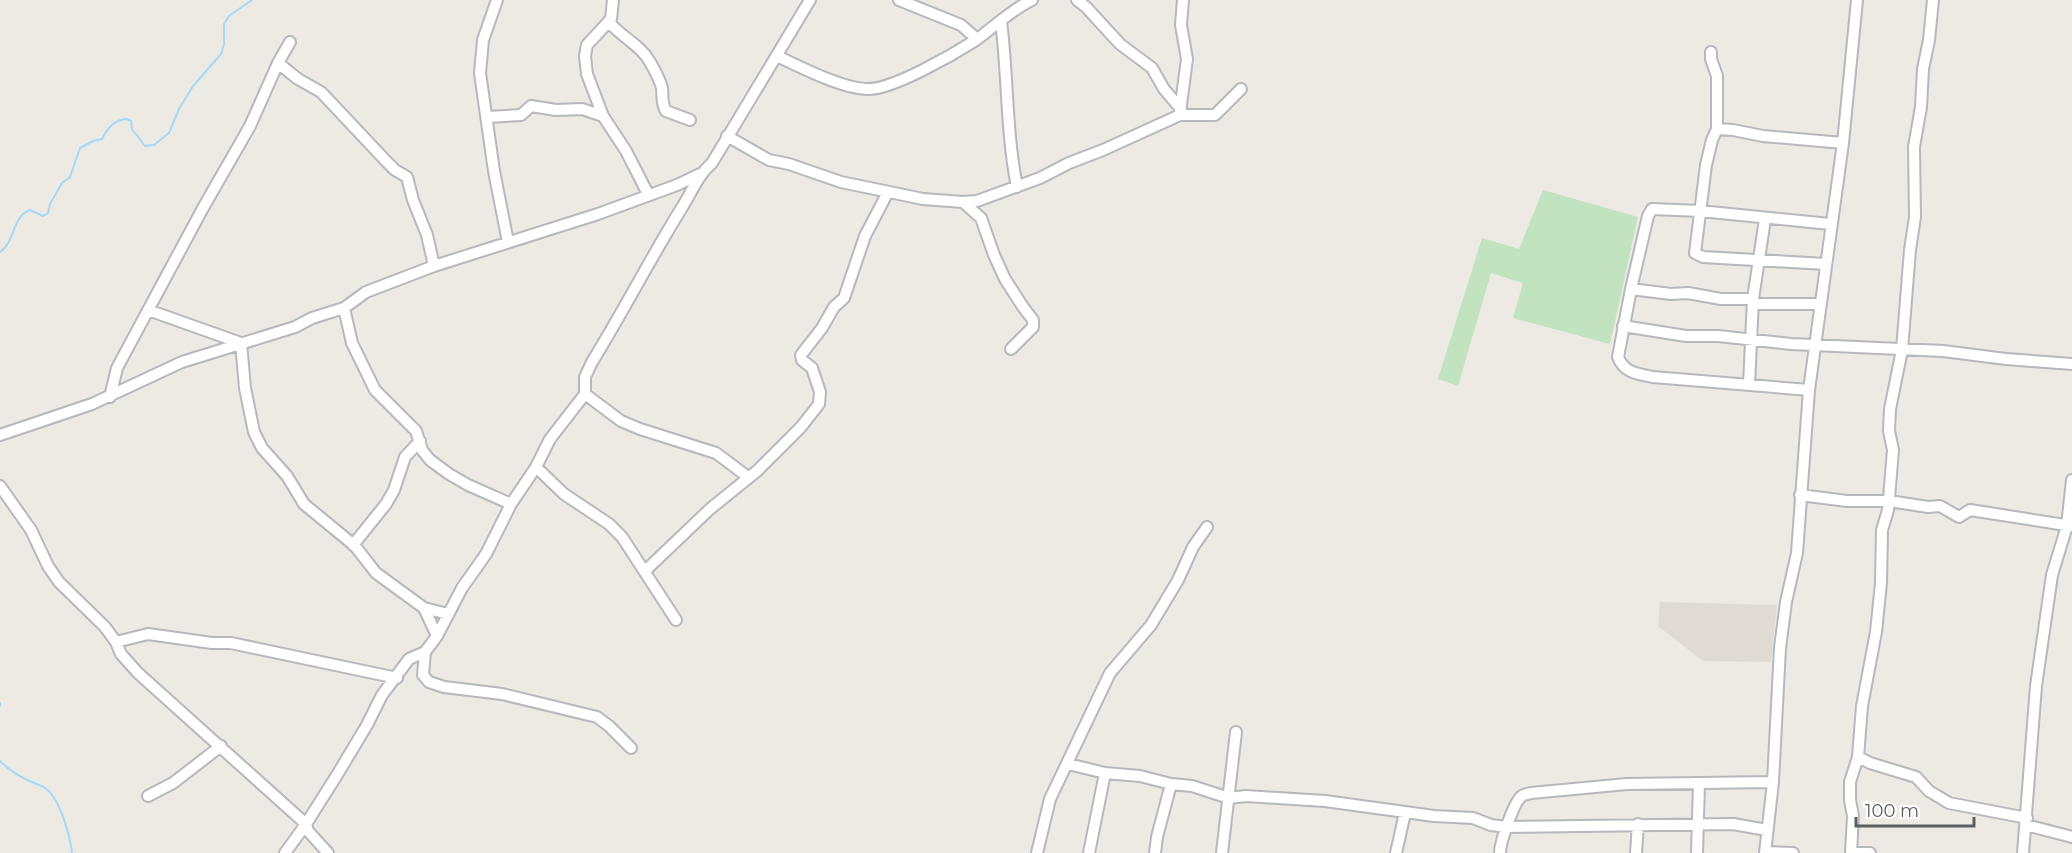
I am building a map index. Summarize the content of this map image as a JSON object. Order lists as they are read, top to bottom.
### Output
{
  "scale_bar": "100 m"
}
